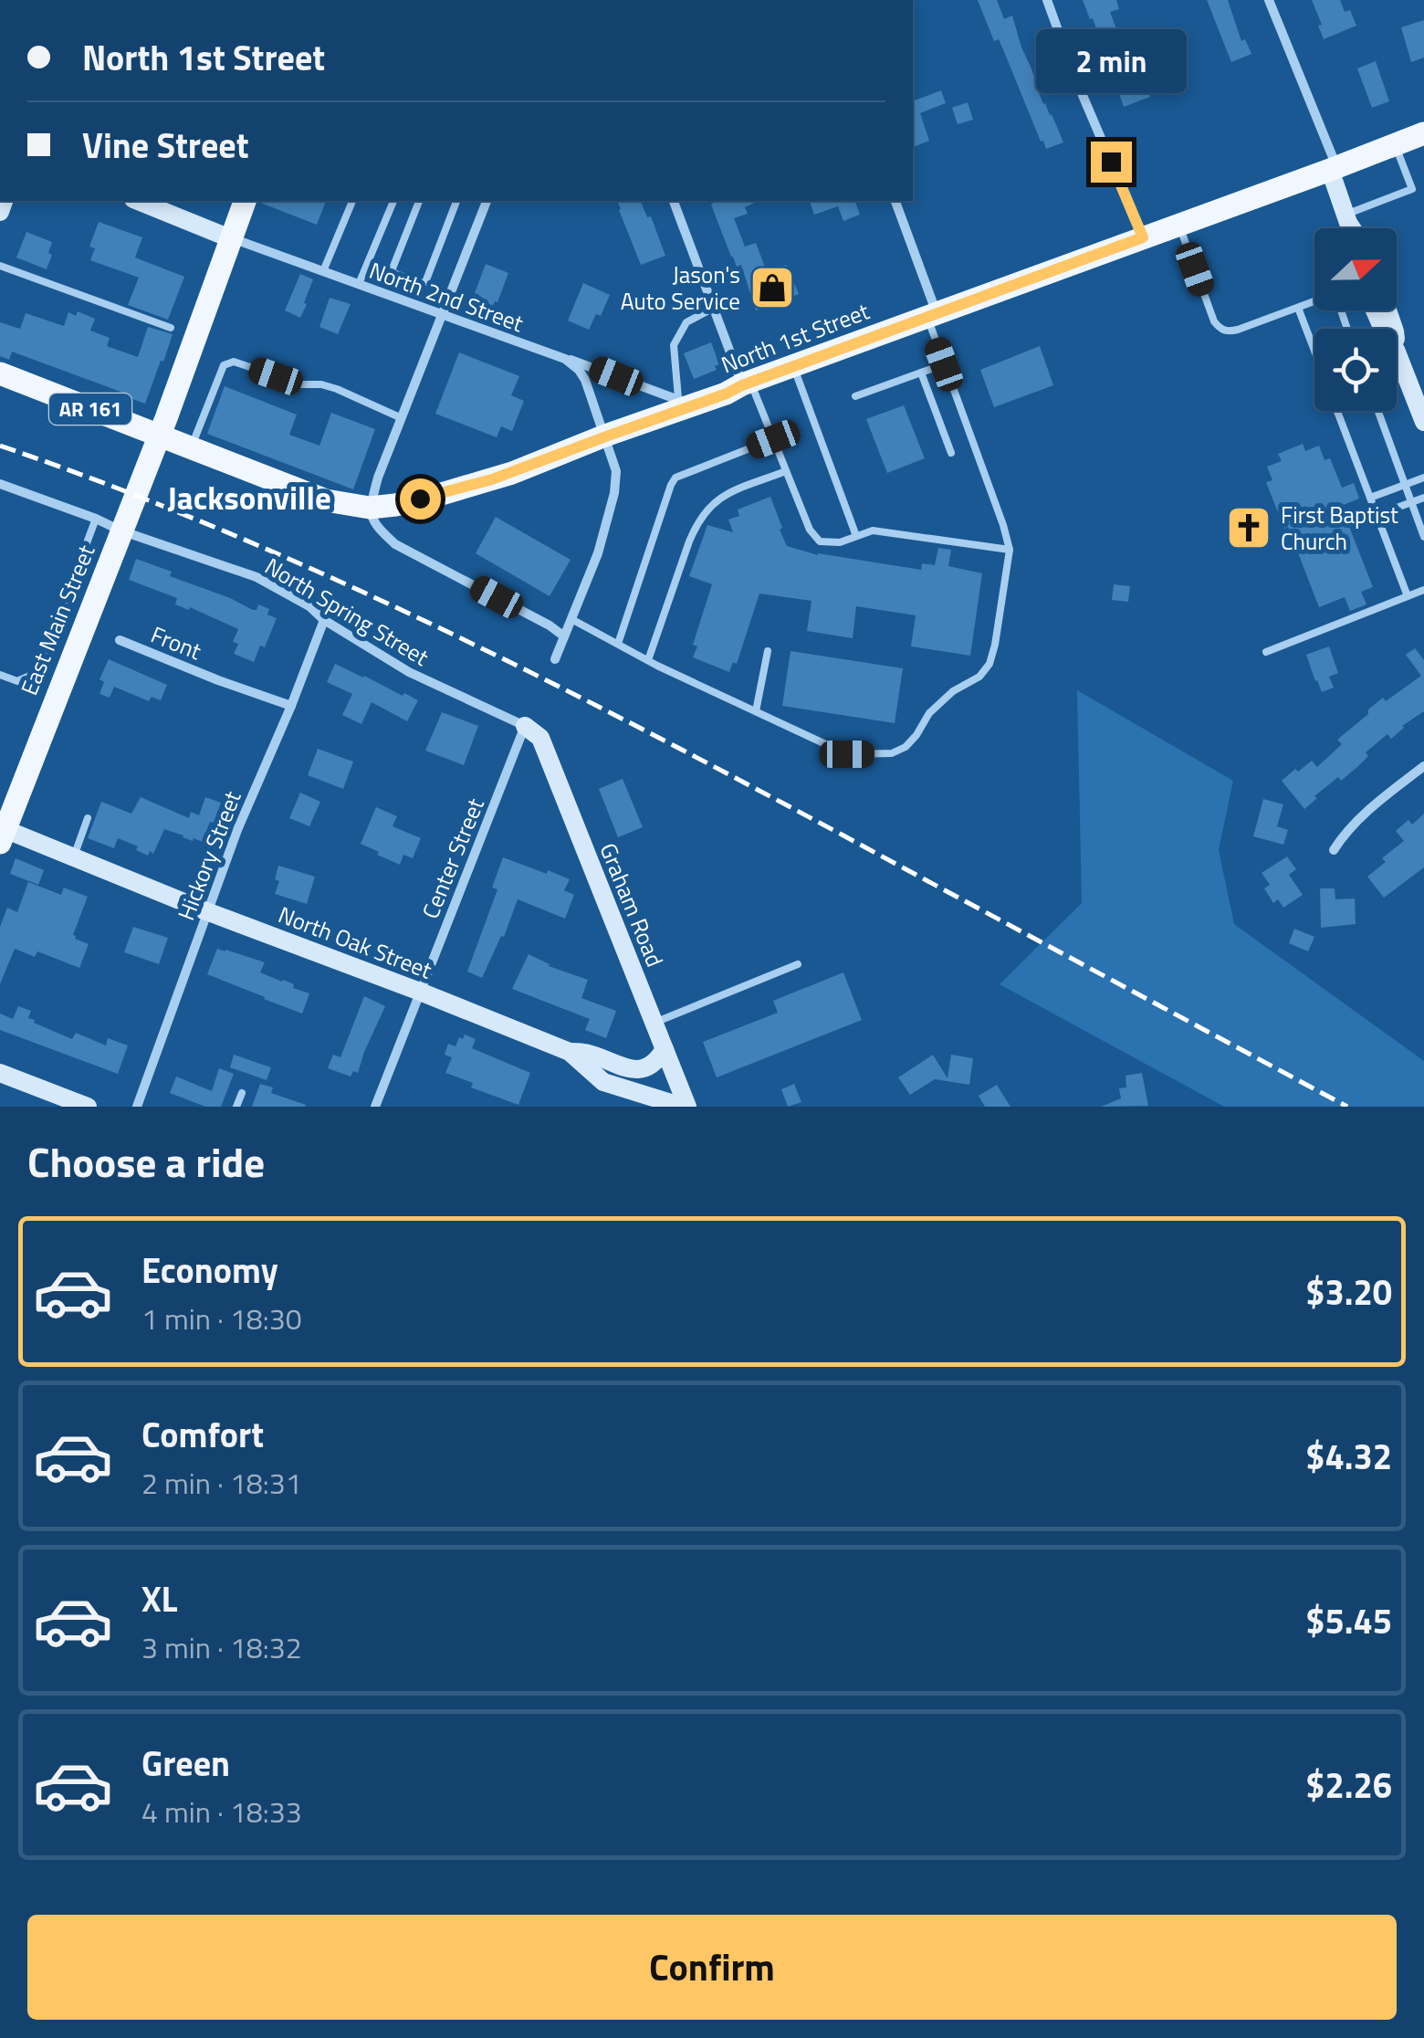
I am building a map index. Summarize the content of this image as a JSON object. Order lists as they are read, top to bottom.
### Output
{
  "streets": {
    "main road": [
      "North 1st Street",
      "AR 161",
      "East Main Street",
      "Graham Road",
      "North Oak Street"
    ],
    "street": [
      "North 2nd Street",
      "North Spring Street",
      "Front",
      "Hickory Street",
      "Center Street"
    ]
  },
  "crossings": [
    ["North 2nd Street", "North 1st Street"],
    ["North 2nd Street", "East Main Street"],
    ["North 1st Street", "AR 161"],
    ["North Spring Street", "Hickory Street"],
    ["North Spring Street", "Center Street"],
    ["North Spring Street", "Graham Road"],
    ["East Main Street", "North Oak Street"],
    ["Front", "Hickory Street"],
    ["Hickory Street", "North Oak Street"],
    ["Center Street", "Graham Road"],
    ["Center Street", "North Oak Street"],
    ["Graham Road", "North Oak Street"]
  ],
  "districts": ["Jacksonville"],
  "places": {
    "shop": ["Jason's Auto Service"],
    "church": ["First Baptist Church"]
  },
  "north": "right",
  "page": {
    "banner": ["North 1st Street", "Vine Street"],
    "bubble": "2 min",
    "heading": "Choose a ride",
    "list": [
      {
        "name": "Economy",
        "note": "1 min · 18:30",
        "value": "$3.20"
      },
      {
        "name": "Comfort",
        "note": "2 min · 18:31",
        "value": "$4.32"
      },
      {
        "name": "XL",
        "note": "3 min · 18:32",
        "value": "$5.45"
      },
      {
        "name": "Green",
        "note": "4 min · 18:33",
        "value": "$2.26"
      }
    ],
    "buttons": "Confirm"
  }
}
